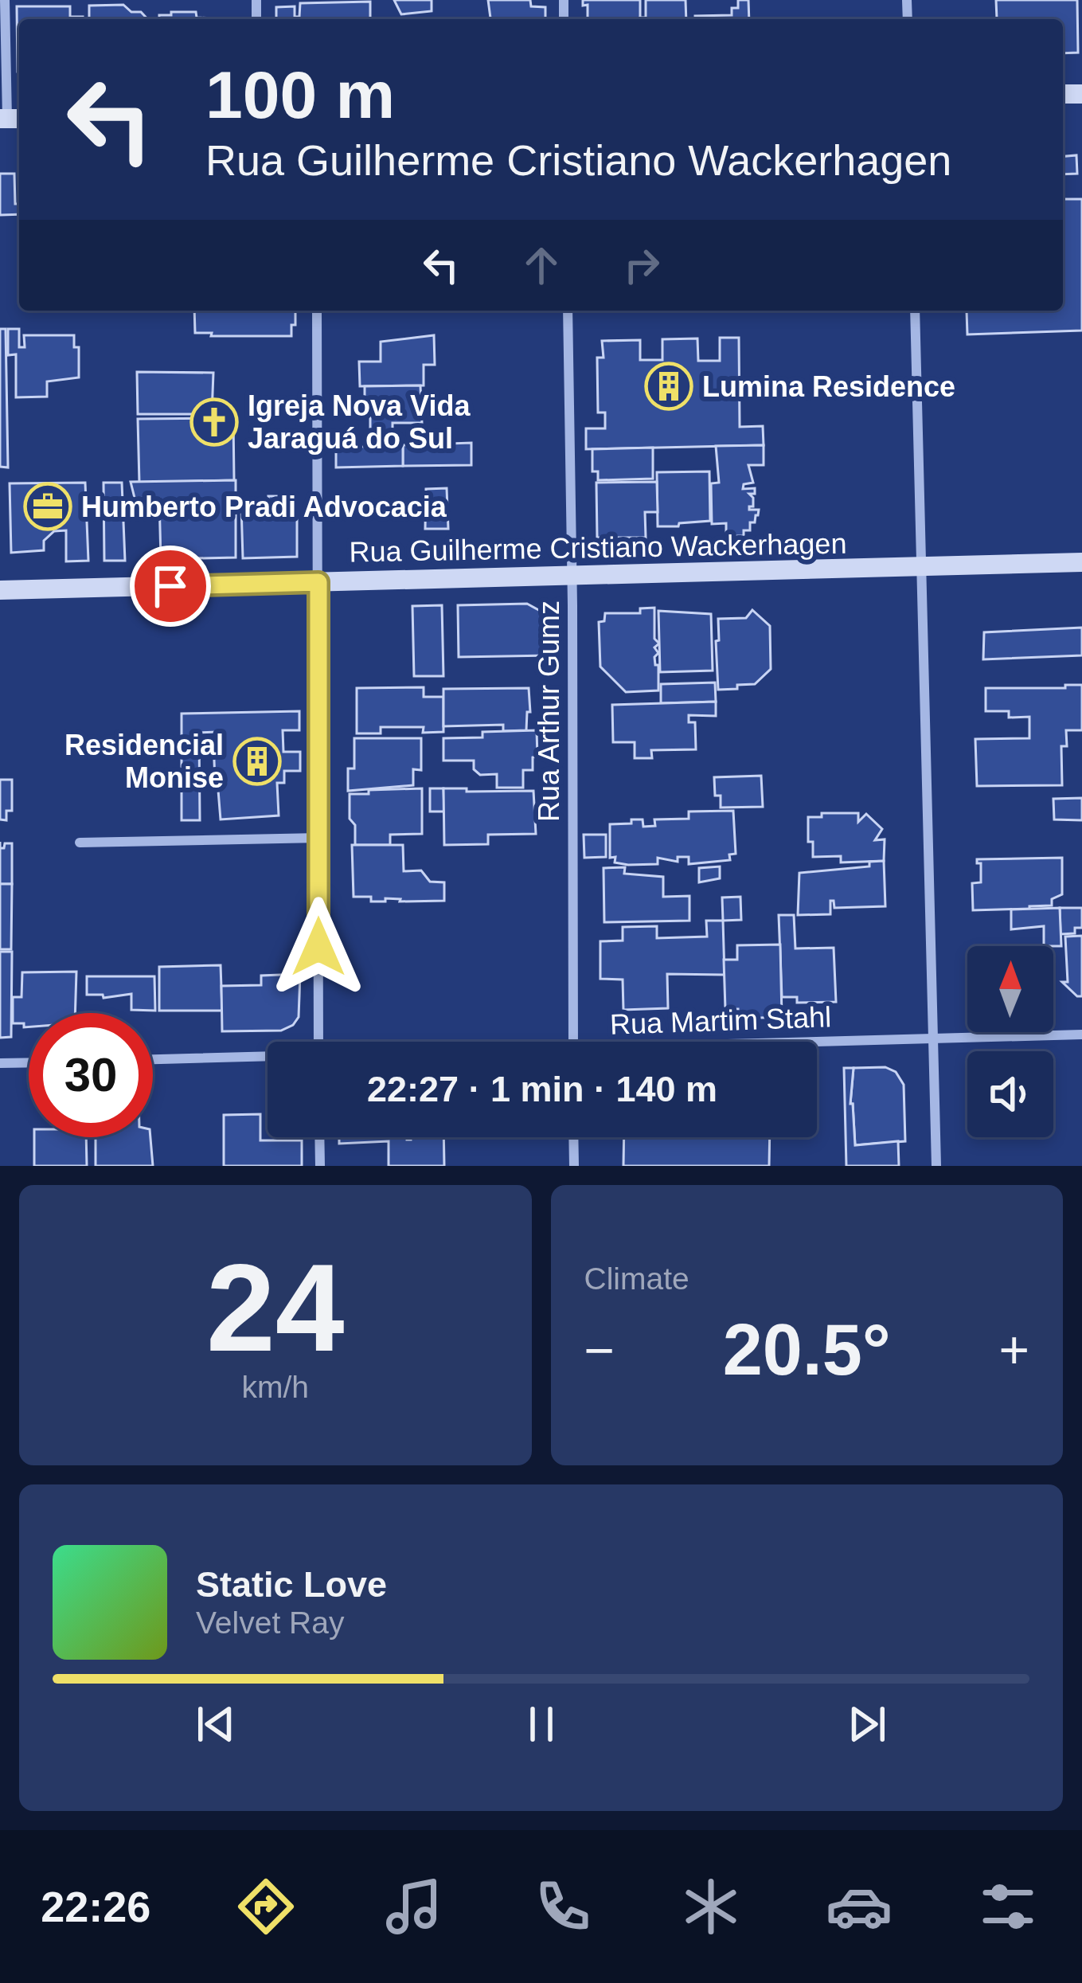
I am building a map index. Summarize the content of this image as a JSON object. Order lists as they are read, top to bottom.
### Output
{
  "streets": {
    "street": ["Rua Guilherme Cristiano Wackerhagen", "Rua Arthur Gumz", "Rua Martim Stahl"]
  },
  "crossings": [
    ["Rua Guilherme Cristiano Wackerhagen", "Rua Arthur Gumz"]
  ],
  "places": {
    "building": ["Lumina Residence", "Residencial Monise"],
    "church": ["Igreja Nova Vida Jaraguá do Sul"],
    "office": ["Humberto Pradi Advocacia"]
  },
  "north": "top",
  "page": {
    "turn": ["100 m", "Rua Guilherme Cristiano Wackerhagen"],
    "limit": "30",
    "trip": "22:27 · 1 min · 140 m",
    "tile": [
      ["24", "km/h"],
      "Climate"
    ],
    "heat": ["−", "20.5°", "+"],
    "song": ["Static Love", "Velvet Ray"],
    "tabs": "22:26"
  }
}
